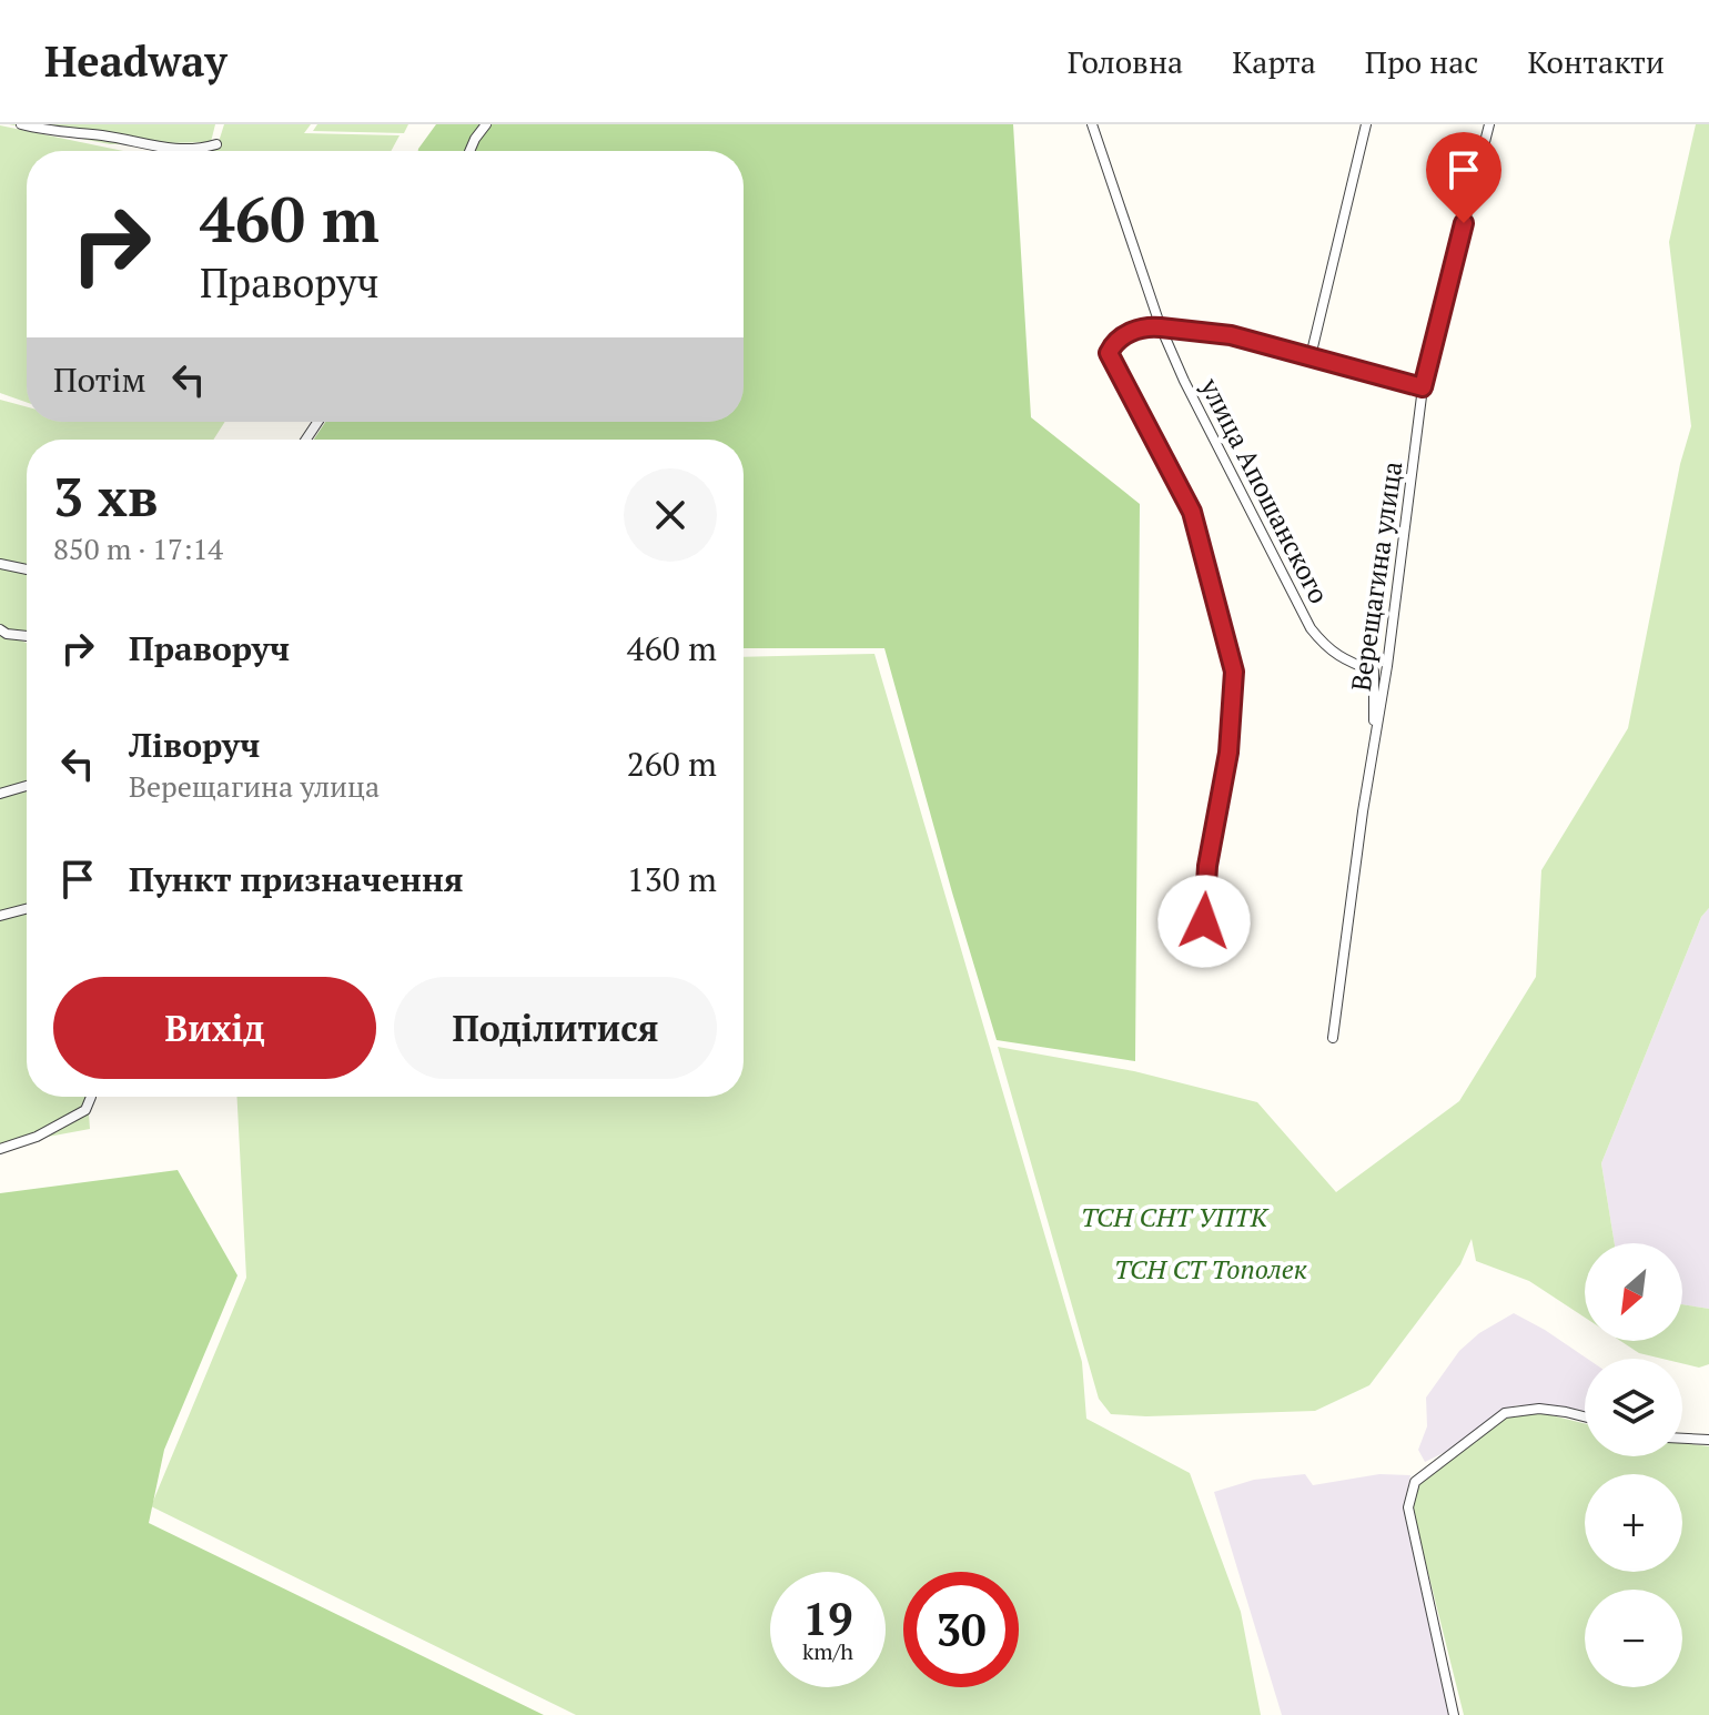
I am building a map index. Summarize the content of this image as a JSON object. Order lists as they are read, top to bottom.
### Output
{
  "streets": {
    "street": ["улица Апошанского", "Верещагина улица"]
  },
  "crossings": [
    ["улица Апошанского", "Верещагина улица"]
  ],
  "parks": ["ТСН СНТ УПТК", "ТСН СТ Тополек"],
  "north": "bottom left",
  "page": {
    "header": "Headway",
    "nav": [
      "Головна",
      "Карта",
      "Про нас",
      "Контакти"
    ],
    "turn": ["460 m", "Праворуч"],
    "then": "Потім",
    "heading": ["3 хв", "850 m · 17:14"],
    "list": [
      {
        "name": "Праворуч",
        "value": "460 m"
      },
      {
        "name": "Ліворуч",
        "note": "Верещагина улица",
        "value": "260 m"
      },
      {
        "name": "Пункт призначення",
        "value": "130 m"
      }
    ],
    "buttons": ["Вихід", "Поділитися"],
    "map_buttons": ["+", "−"],
    "speed": "19 km/h",
    "limit": "30"
  }
}
